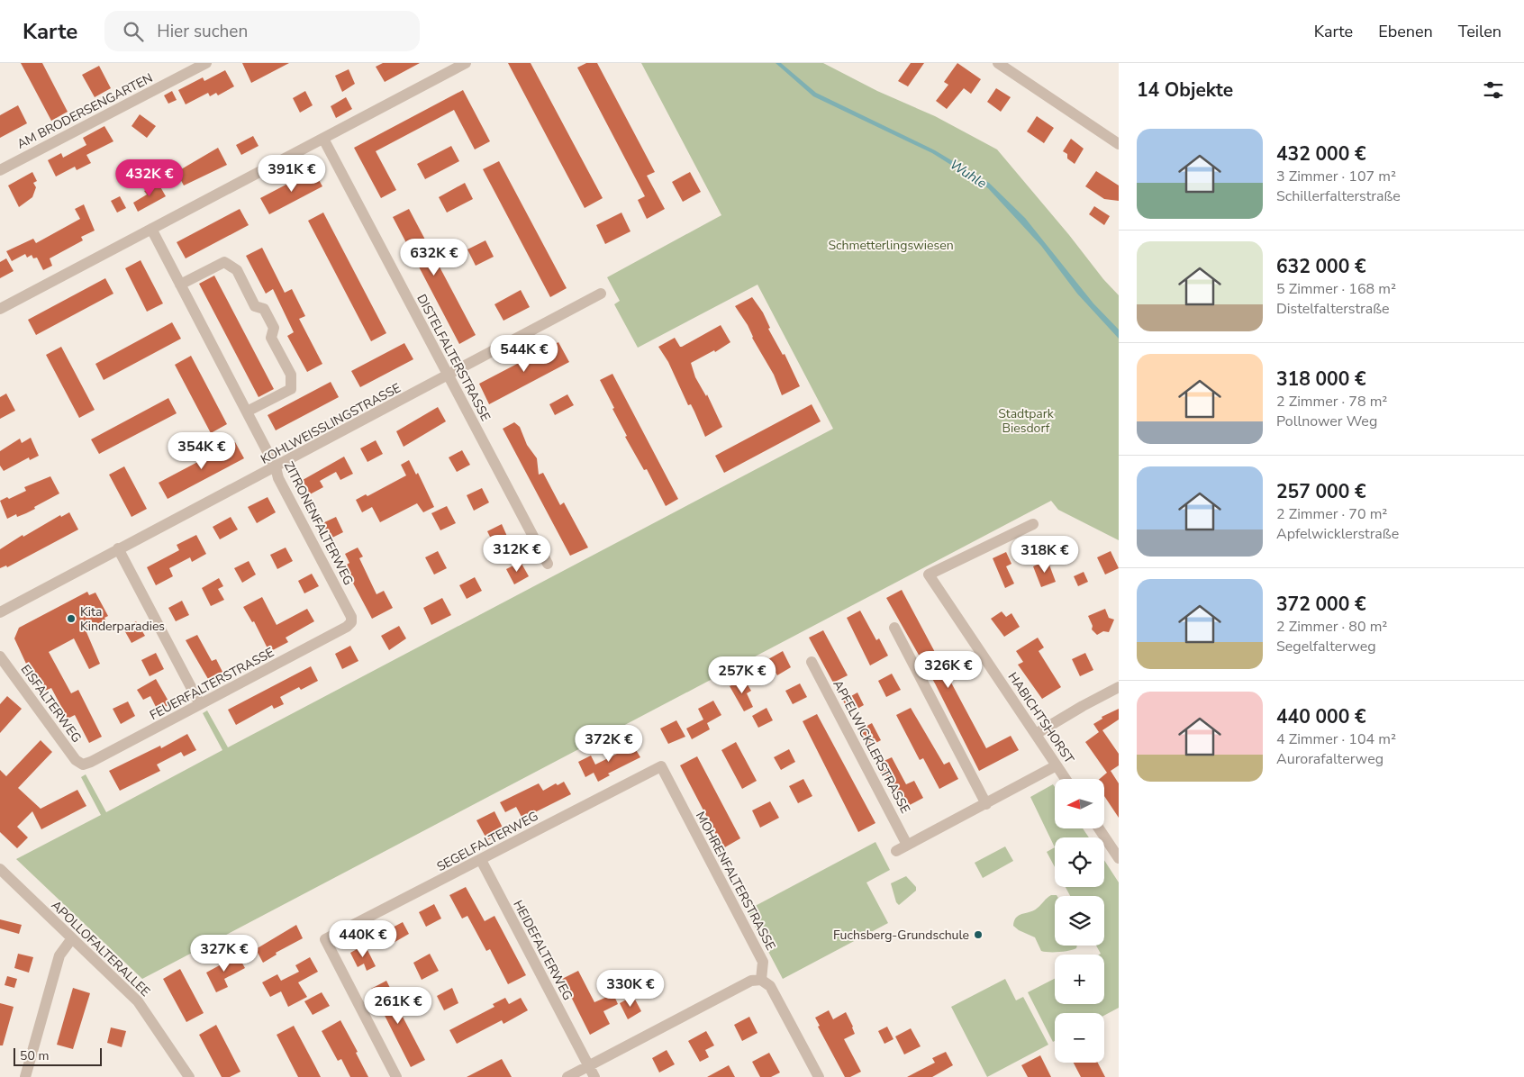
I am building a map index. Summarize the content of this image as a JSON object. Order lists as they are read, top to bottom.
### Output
{
  "streets": {
    "street": [
      "AM BRODERSENGARTEN",
      "DISTELFALTERSTRASSE",
      "KOHLWEISSLINGSTRASSE",
      "ZITRONENFALTERWEG",
      "FEUERFALTERSTRASSE",
      "EISFALTERWEG",
      "HABICHTSHORST",
      "APFELWICKLERSTRASSE",
      "SEGELFALTERWEG",
      "MOHRENFALTERSTRASSE",
      "APOLLOFALTERALLEE",
      "HEIDEFALTERWEG"
    ]
  },
  "crossings": [
    ["DISTELFALTERSTRASSE", "KOHLWEISSLINGSTRASSE"],
    ["KOHLWEISSLINGSTRASSE", "ZITRONENFALTERWEG"],
    ["ZITRONENFALTERWEG", "FEUERFALTERSTRASSE"],
    ["FEUERFALTERSTRASSE", "EISFALTERWEG"],
    ["SEGELFALTERWEG", "MOHRENFALTERSTRASSE"],
    ["SEGELFALTERWEG", "HEIDEFALTERWEG"]
  ],
  "water": ["Wuhle"],
  "parks": ["Schmetterlingswiesen", "Stadtpark Biesdorf"],
  "places": ["Kita Kinderparadies", "Fuchsberg-Grundschule"],
  "scale_bar": "50 m",
  "north": "left",
  "page": {
    "header": "Karte",
    "search": "Hier suchen",
    "nav": ["Karte", "Ebenen", "Teilen"],
    "heading": "14 Objekte",
    "list": [
      {
        "name": "432 000 €",
        "note": "3 Zimmer · 107 m² · Schillerfalterstraße"
      },
      {
        "name": "632 000 €",
        "note": "5 Zimmer · 168 m² · Distelfalterstraße"
      },
      {
        "name": "318 000 €",
        "note": "2 Zimmer · 78 m² · Pollnower Weg"
      },
      {
        "name": "257 000 €",
        "note": "2 Zimmer · 70 m² · Apfelwicklerstraße"
      },
      {
        "name": "372 000 €",
        "note": "2 Zimmer · 80 m² · Segelfalterweg"
      },
      {
        "name": "440 000 €",
        "note": "4 Zimmer · 104 m² · Aurorafalterweg"
      }
    ],
    "price": [
      "391K €",
      "432K €",
      "632K €",
      "544K €",
      "354K €",
      "312K €",
      "318K €",
      "326K €",
      "257K €",
      "372K €",
      "440K €",
      "327K €",
      "330K €",
      "261K €"
    ],
    "map_buttons": ["+", "−"],
    "scale": "50 m"
  }
}
